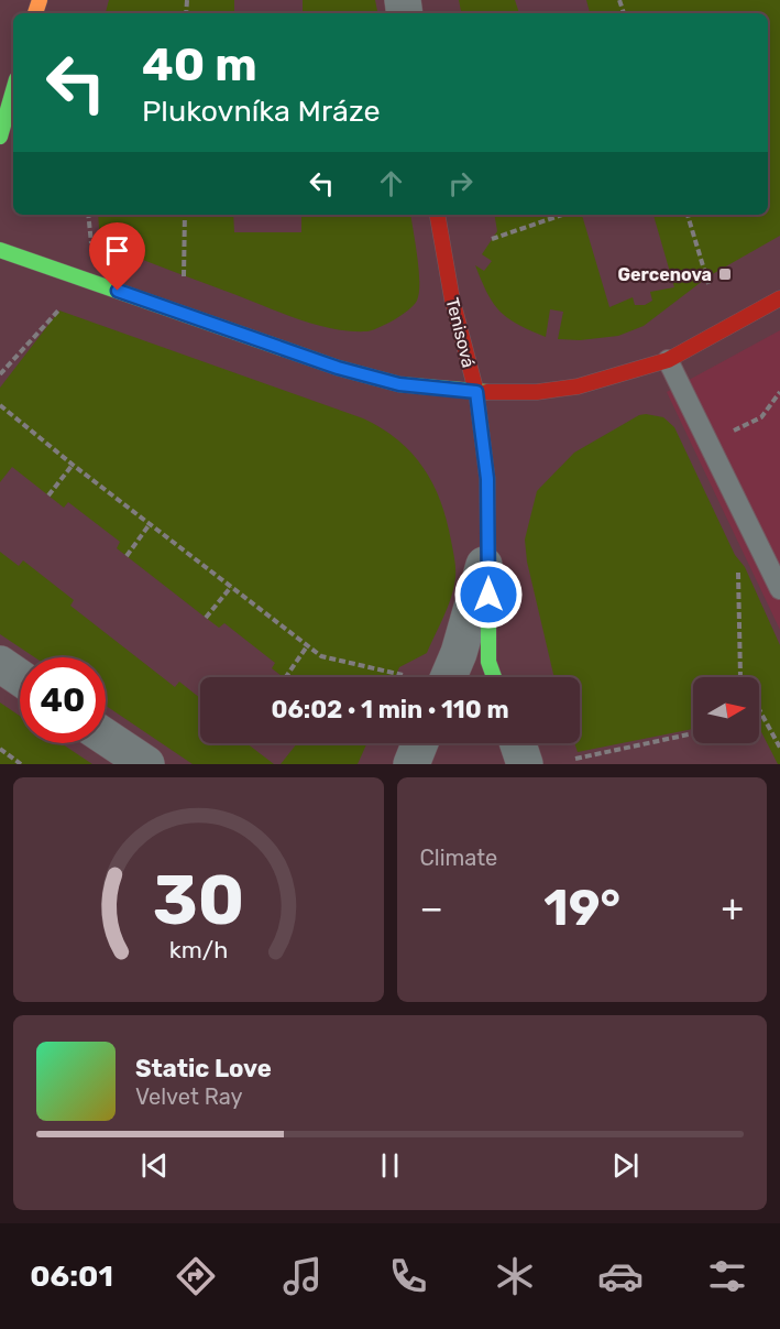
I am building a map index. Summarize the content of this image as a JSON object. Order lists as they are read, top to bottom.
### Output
{
  "streets": {
    "street": ["Tenisová"]
  },
  "places": {
    "transit": ["Gercenova"]
  },
  "north": "right",
  "page": {
    "turn": ["40 m", "Plukovníka Mráze"],
    "limit": "40",
    "trip": "06:02 · 1 min · 110 m",
    "tile": "Climate",
    "heat": ["−", "19°", "+"],
    "song": ["Static Love", "Velvet Ray"],
    "tabs": "06:01",
    "gauge": ["30", "km/h"]
  }
}
